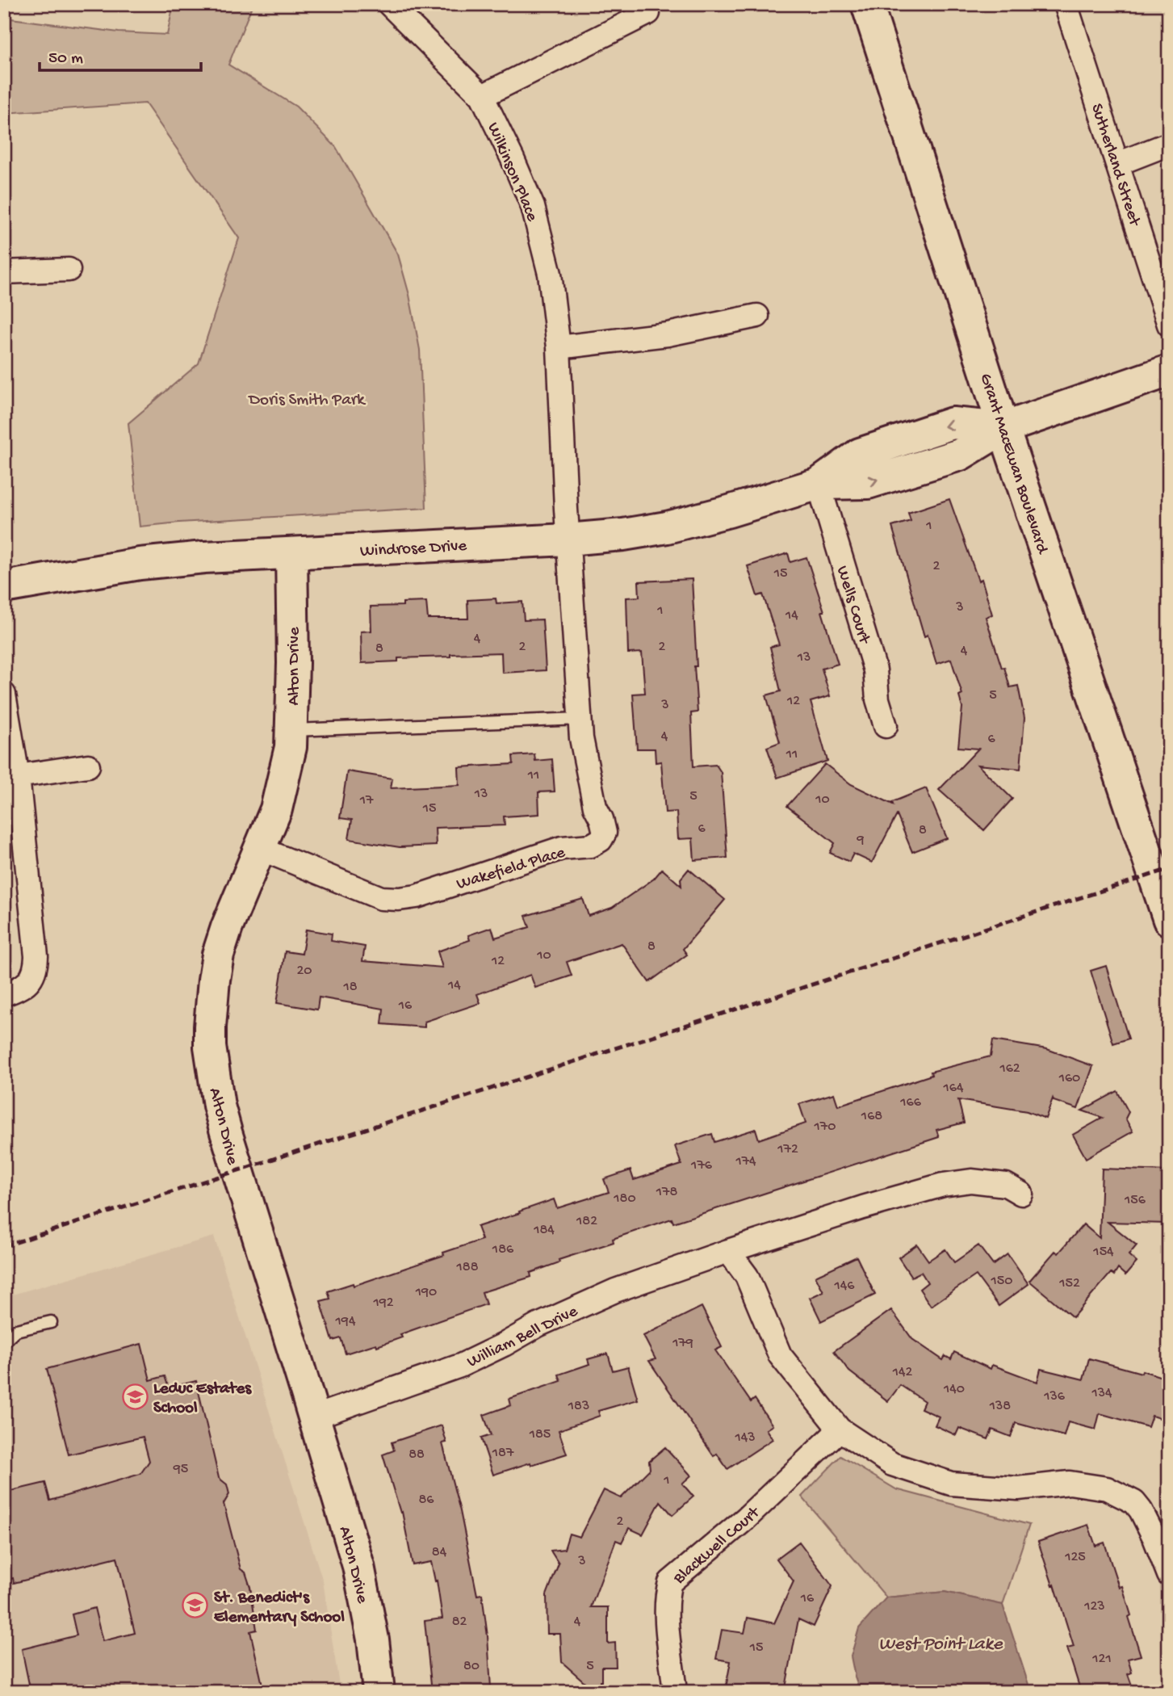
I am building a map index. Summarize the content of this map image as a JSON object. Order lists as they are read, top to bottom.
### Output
{
  "streets": {
    "street": [
      "Sutherland Street",
      "Wilkinson Place",
      "Grant MacEwan Boulevard",
      "Windrose Drive",
      "Wells Court",
      "Alton Drive",
      "Wakefield Place",
      "William Bell Drive",
      "Blackwell Court"
    ]
  },
  "crossings": [
    ["Wilkinson Place", "Windrose Drive"],
    ["Wilkinson Place", "Wakefield Place"],
    ["Grant MacEwan Boulevard", "Windrose Drive"],
    ["Windrose Drive", "Wells Court"],
    ["Windrose Drive", "Alton Drive"],
    ["Windrose Drive", "Wakefield Place"],
    ["Alton Drive", "Wakefield Place"],
    ["Alton Drive", "William Bell Drive"]
  ],
  "water": ["West Point Lake"],
  "parks": ["Doris Smith Park"],
  "places": {
    "school or university": ["Leduc Estates School", "St. Benedict's Elementary School"]
  },
  "house_numbers": [
    "1",
    "2",
    "15",
    "3",
    "1",
    "14",
    "4",
    "2",
    "2",
    "8",
    "4",
    "13",
    "5",
    "12",
    "3",
    "4",
    "6",
    "11",
    "11",
    "13",
    "5",
    "10",
    "17",
    "15",
    "6",
    "8",
    "9",
    "8",
    "10",
    "12",
    "20",
    "14",
    "18",
    "16",
    "162",
    "160",
    "164",
    "166",
    "168",
    "170",
    "172",
    "174",
    "176",
    "178",
    "180",
    "156",
    "182",
    "184",
    "186",
    "154",
    "188",
    "150",
    "152",
    "146",
    "190",
    "192",
    "194",
    "179",
    "142",
    "140",
    "134",
    "136",
    "183",
    "138",
    "185",
    "143",
    "187",
    "88",
    "95",
    "1",
    "86",
    "2",
    "84",
    "125",
    "3",
    "16",
    "123",
    "82",
    "4",
    "15",
    "121",
    "80",
    "5"
  ],
  "scale_bar": "50 m"
}
